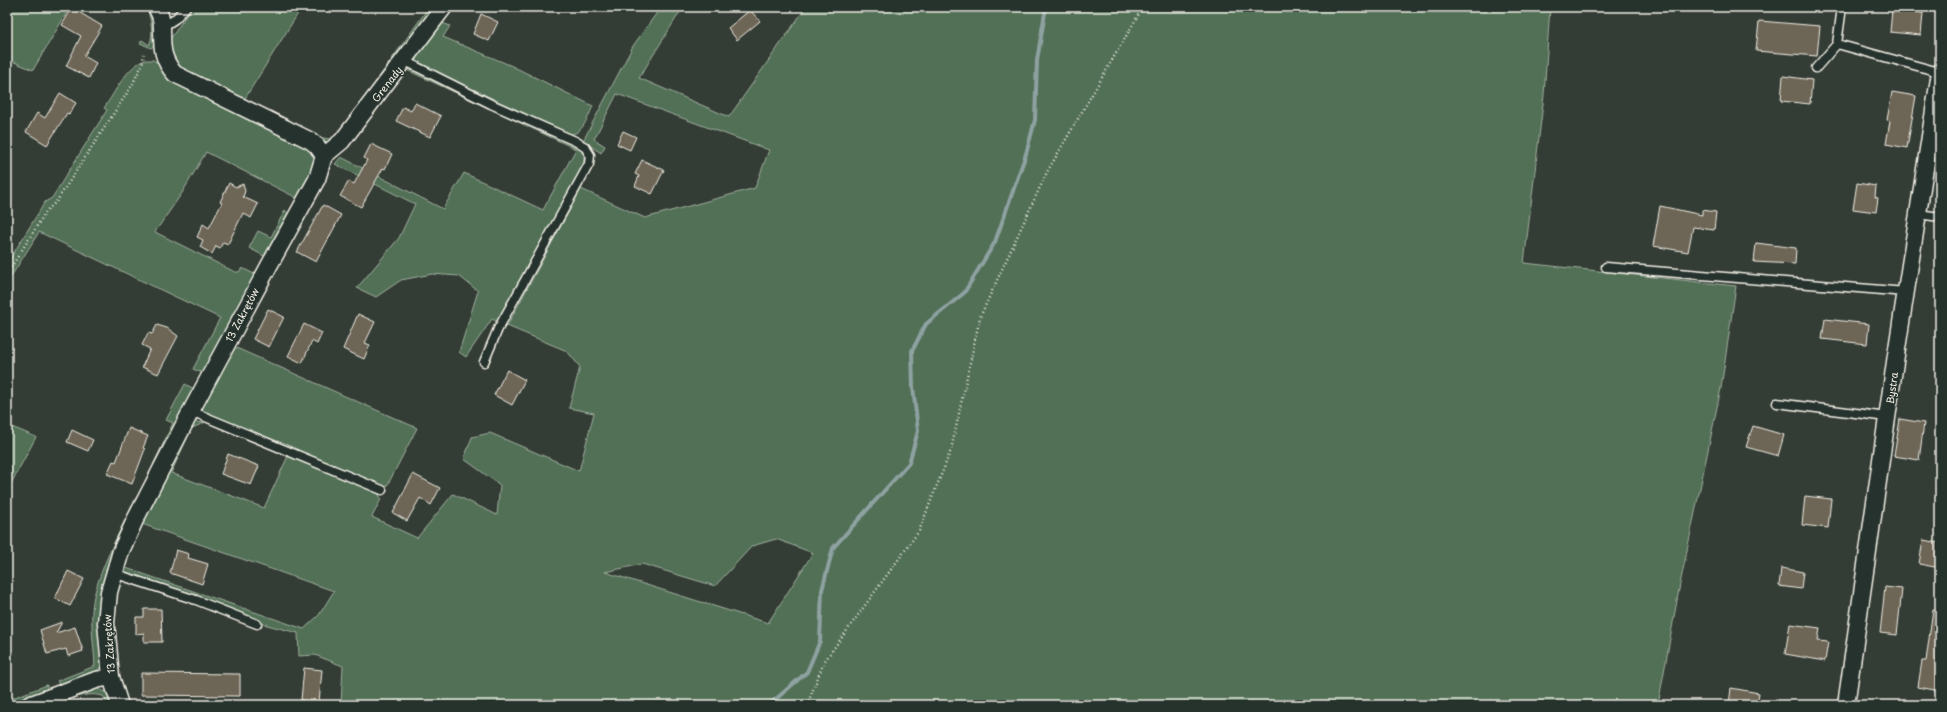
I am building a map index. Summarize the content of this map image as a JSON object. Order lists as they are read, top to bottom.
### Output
{
  "streets": {
    "street": ["Grenady", "13 Zakrętów", "Bystra"]
  },
  "crossings": [
    ["Grenady", "13 Zakrętów"]
  ]
}
